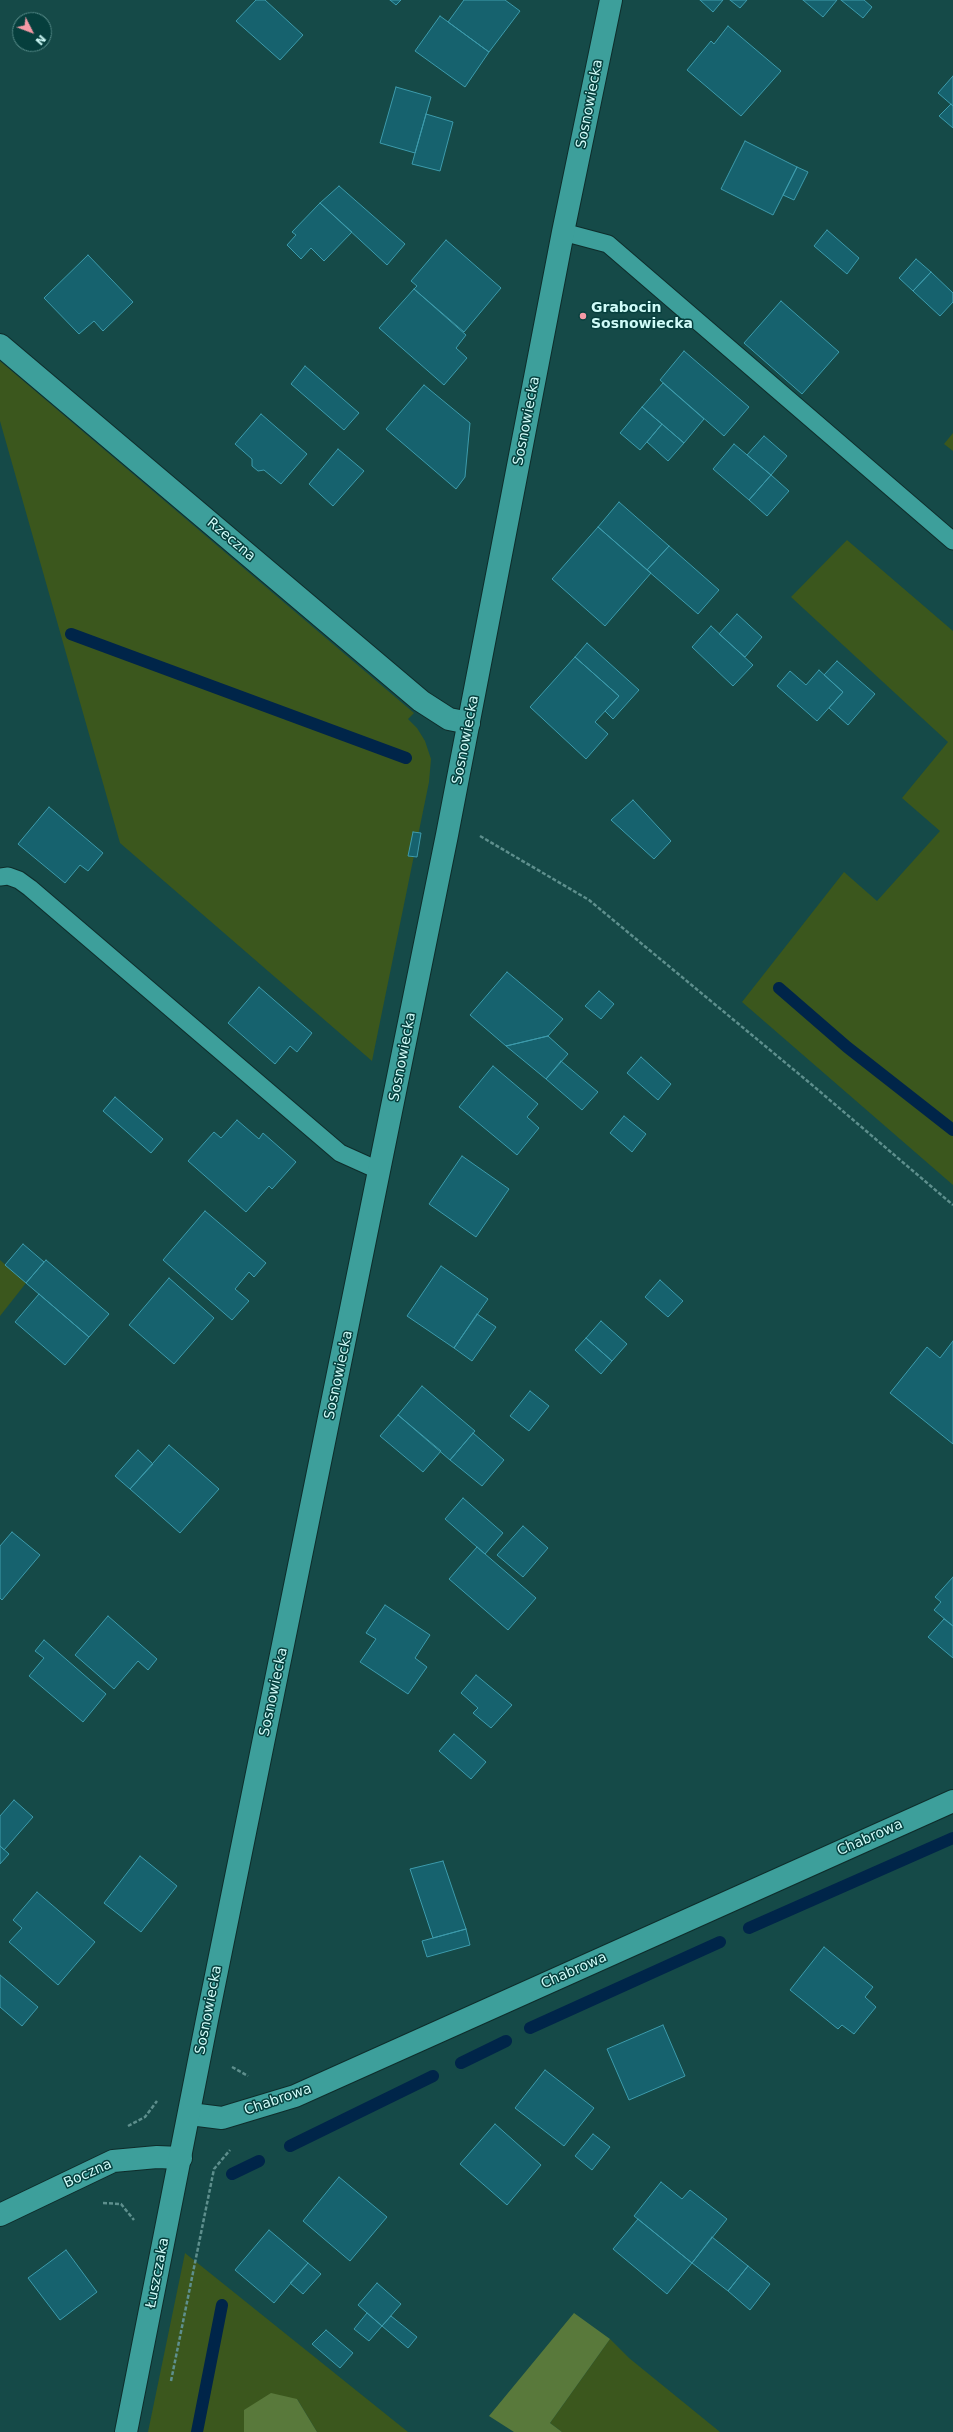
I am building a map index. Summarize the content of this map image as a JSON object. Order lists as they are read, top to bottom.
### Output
{
  "streets": {
    "street": [
      "Sosnowiecka",
      "Rzeczna",
      "Chabrowa",
      "Boczna",
      "Łuszczaka"
    ]
  },
  "crossings": [
    ["Sosnowiecka", "Rzeczna"],
    ["Sosnowiecka", "Chabrowa"],
    ["Sosnowiecka", "Łuszczaka"],
    ["Chabrowa", "Łuszczaka"],
    ["Boczna", "Łuszczaka"]
  ],
  "places": ["Grabocin Sosnowiecka"],
  "north": "bottom right"
}
